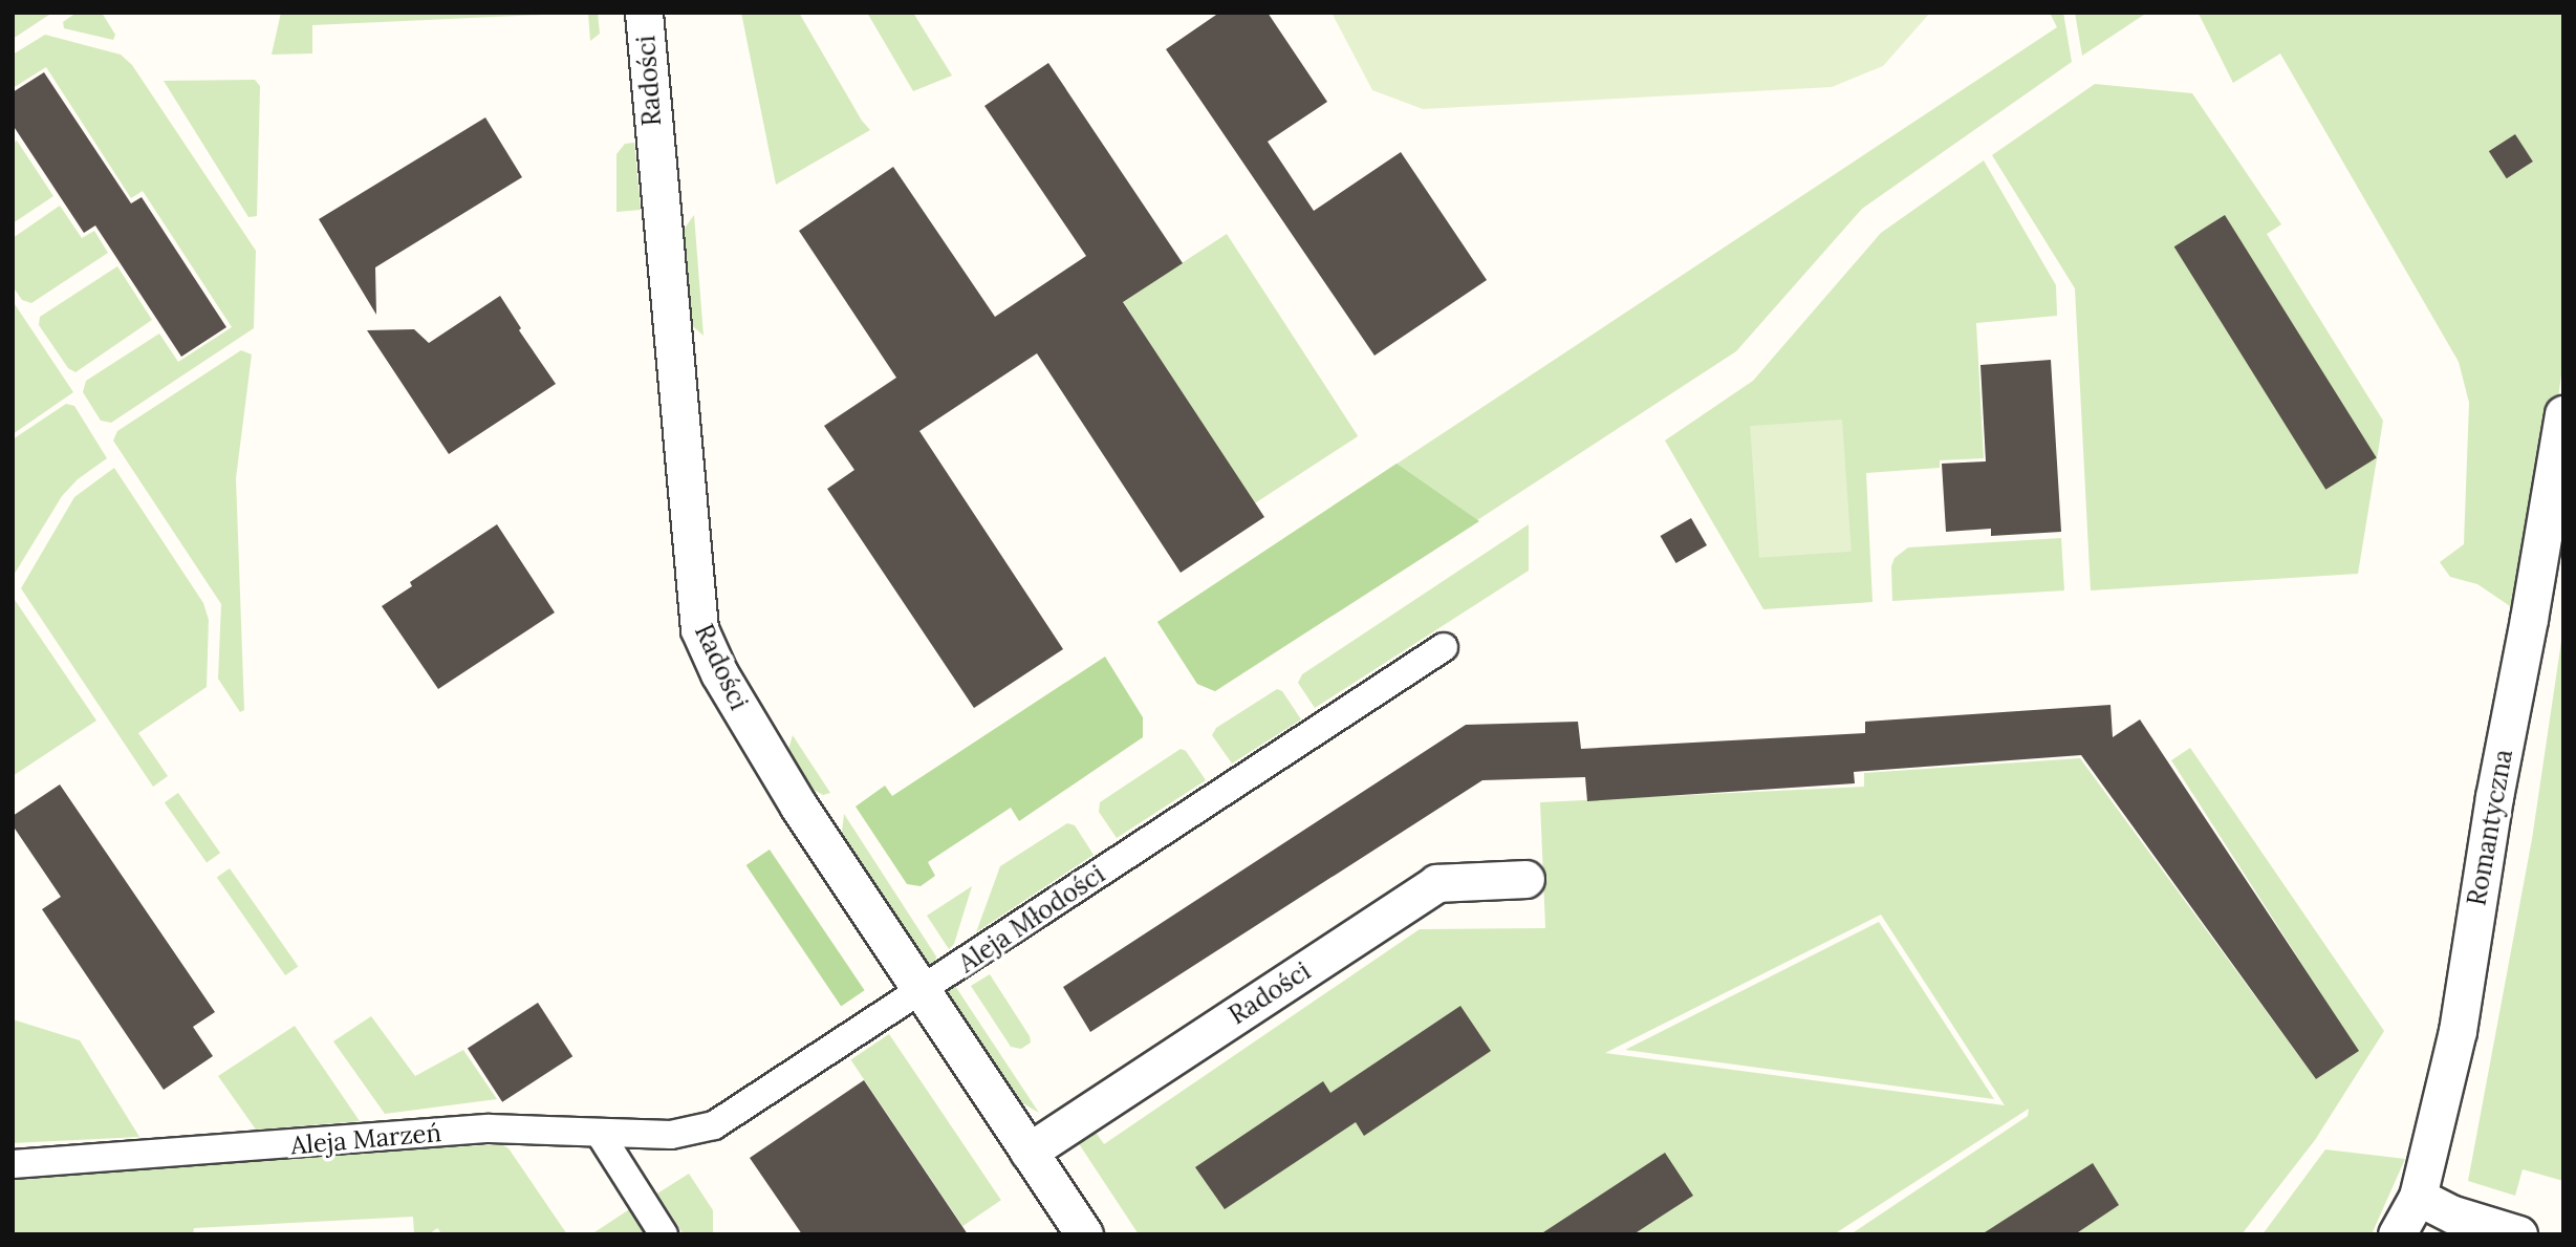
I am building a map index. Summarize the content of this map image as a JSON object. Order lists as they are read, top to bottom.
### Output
{
  "streets": {
    "street": [
      "Radości",
      "Romantyczna",
      "Aleja Młodości",
      "Aleja Marzeń"
    ]
  },
  "crossings": [
    ["Radości", "Aleja Młodości"],
    ["Aleja Młodości", "Aleja Marzeń"]
  ]
}
